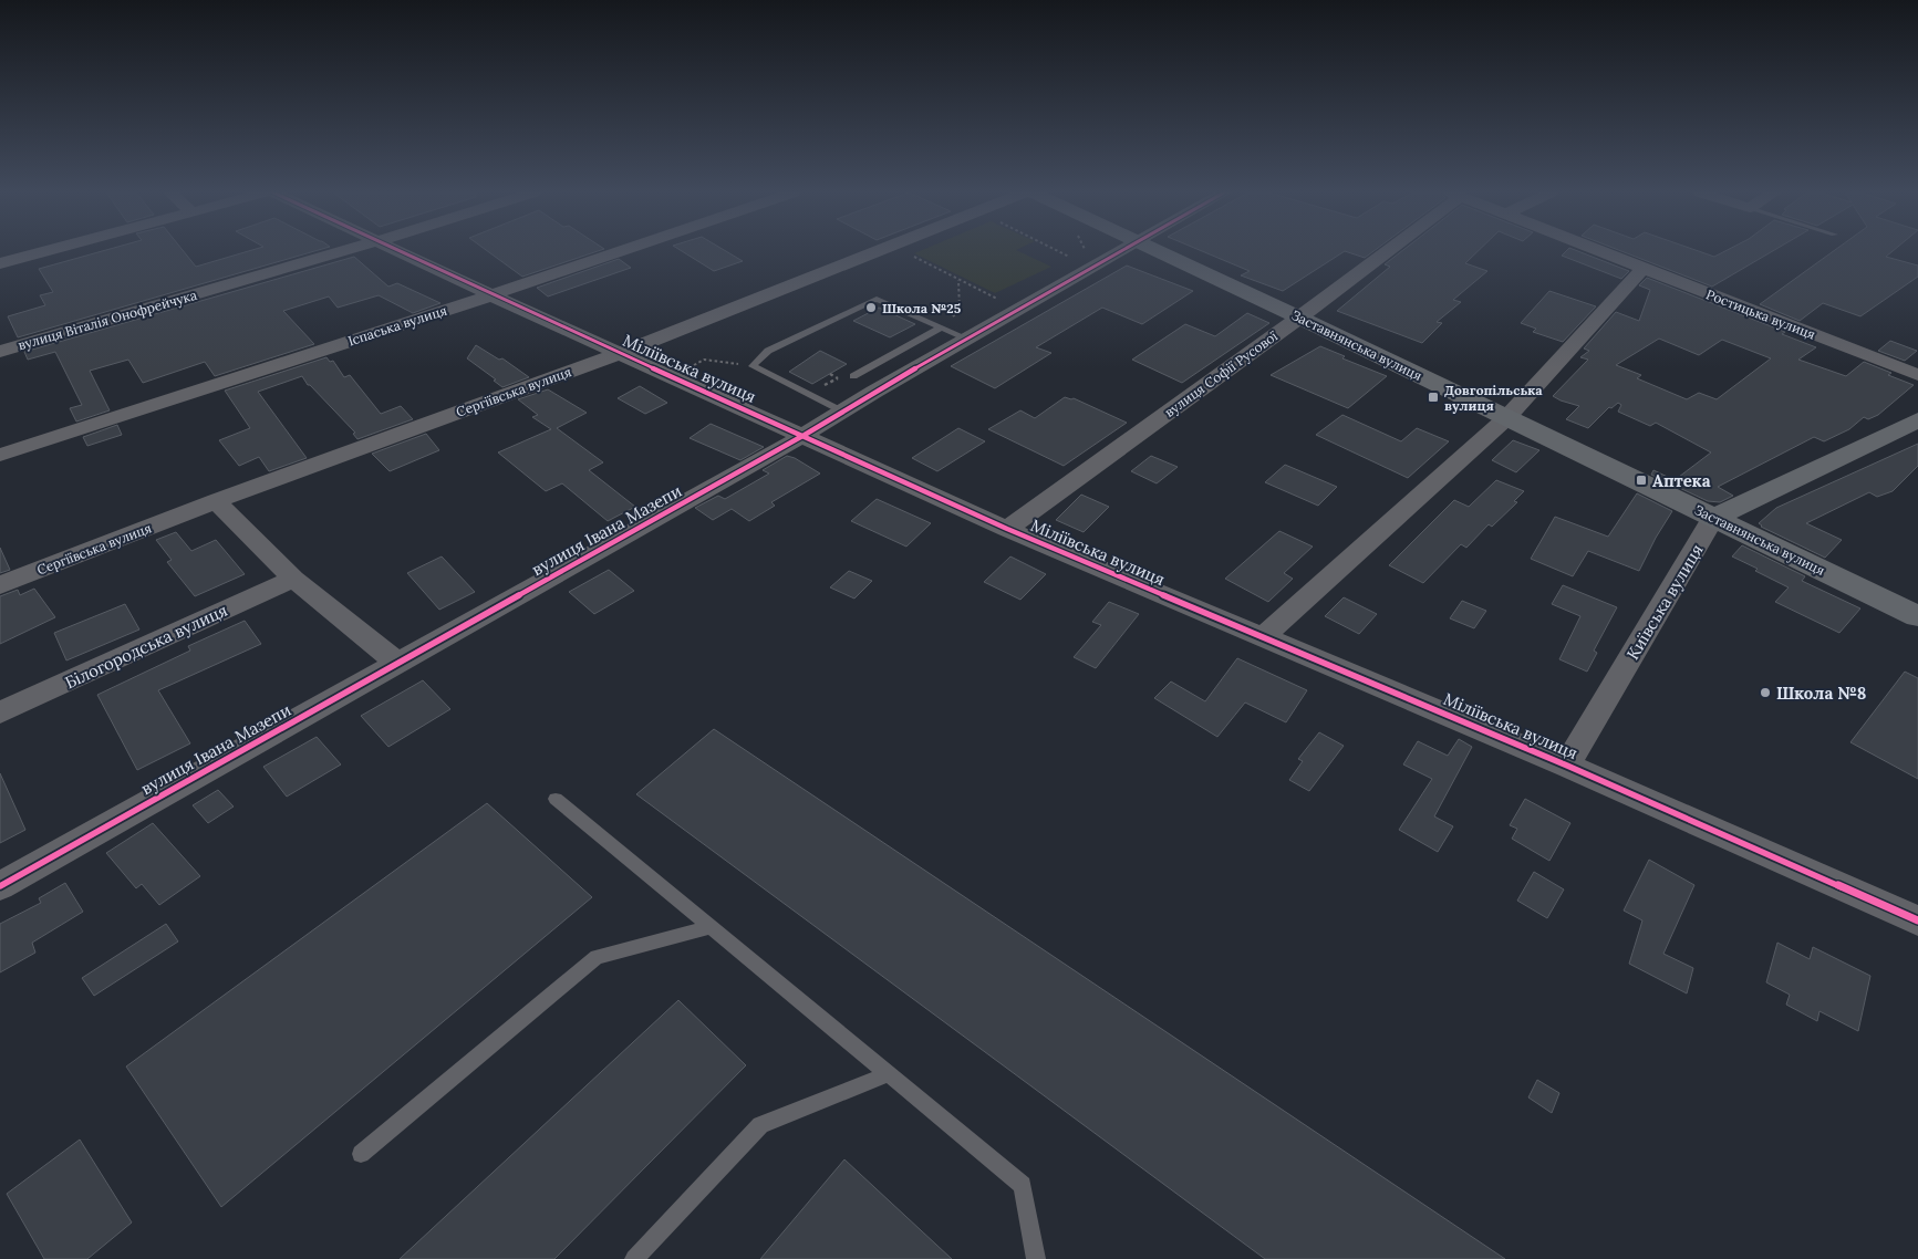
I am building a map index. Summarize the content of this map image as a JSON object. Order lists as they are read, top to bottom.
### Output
{
  "streets": {
    "street": [
      "Ростицька вулиця",
      "вулиця Віталія Онофрейчука",
      "Іспаська вулиця",
      "Заставнянська вулиця",
      "Міліївська вулиця",
      "вулиця Софії Русової",
      "Сергіївська вулиця",
      "вулиця Івана Мазепи",
      "Київська вулиця",
      "Білогородська вулиця"
    ]
  },
  "crossings": [
    ["Іспаська вулиця", "Міліївська вулиця"],
    ["Заставнянська вулиця", "вулиця Софії Русової"],
    ["Заставнянська вулиця", "Київська вулиця"],
    ["Міліївська вулиця", "вулиця Софії Русової"],
    ["Міліївська вулиця", "Сергіївська вулиця"],
    ["Міліївська вулиця", "вулиця Івана Мазепи"],
    ["Міліївська вулиця", "Київська вулиця"]
  ],
  "places": {
    "other": ["Школа №25", "Школа №8"],
    "transit": ["Довгопільська вулиця", "Аптека"]
  }
}
